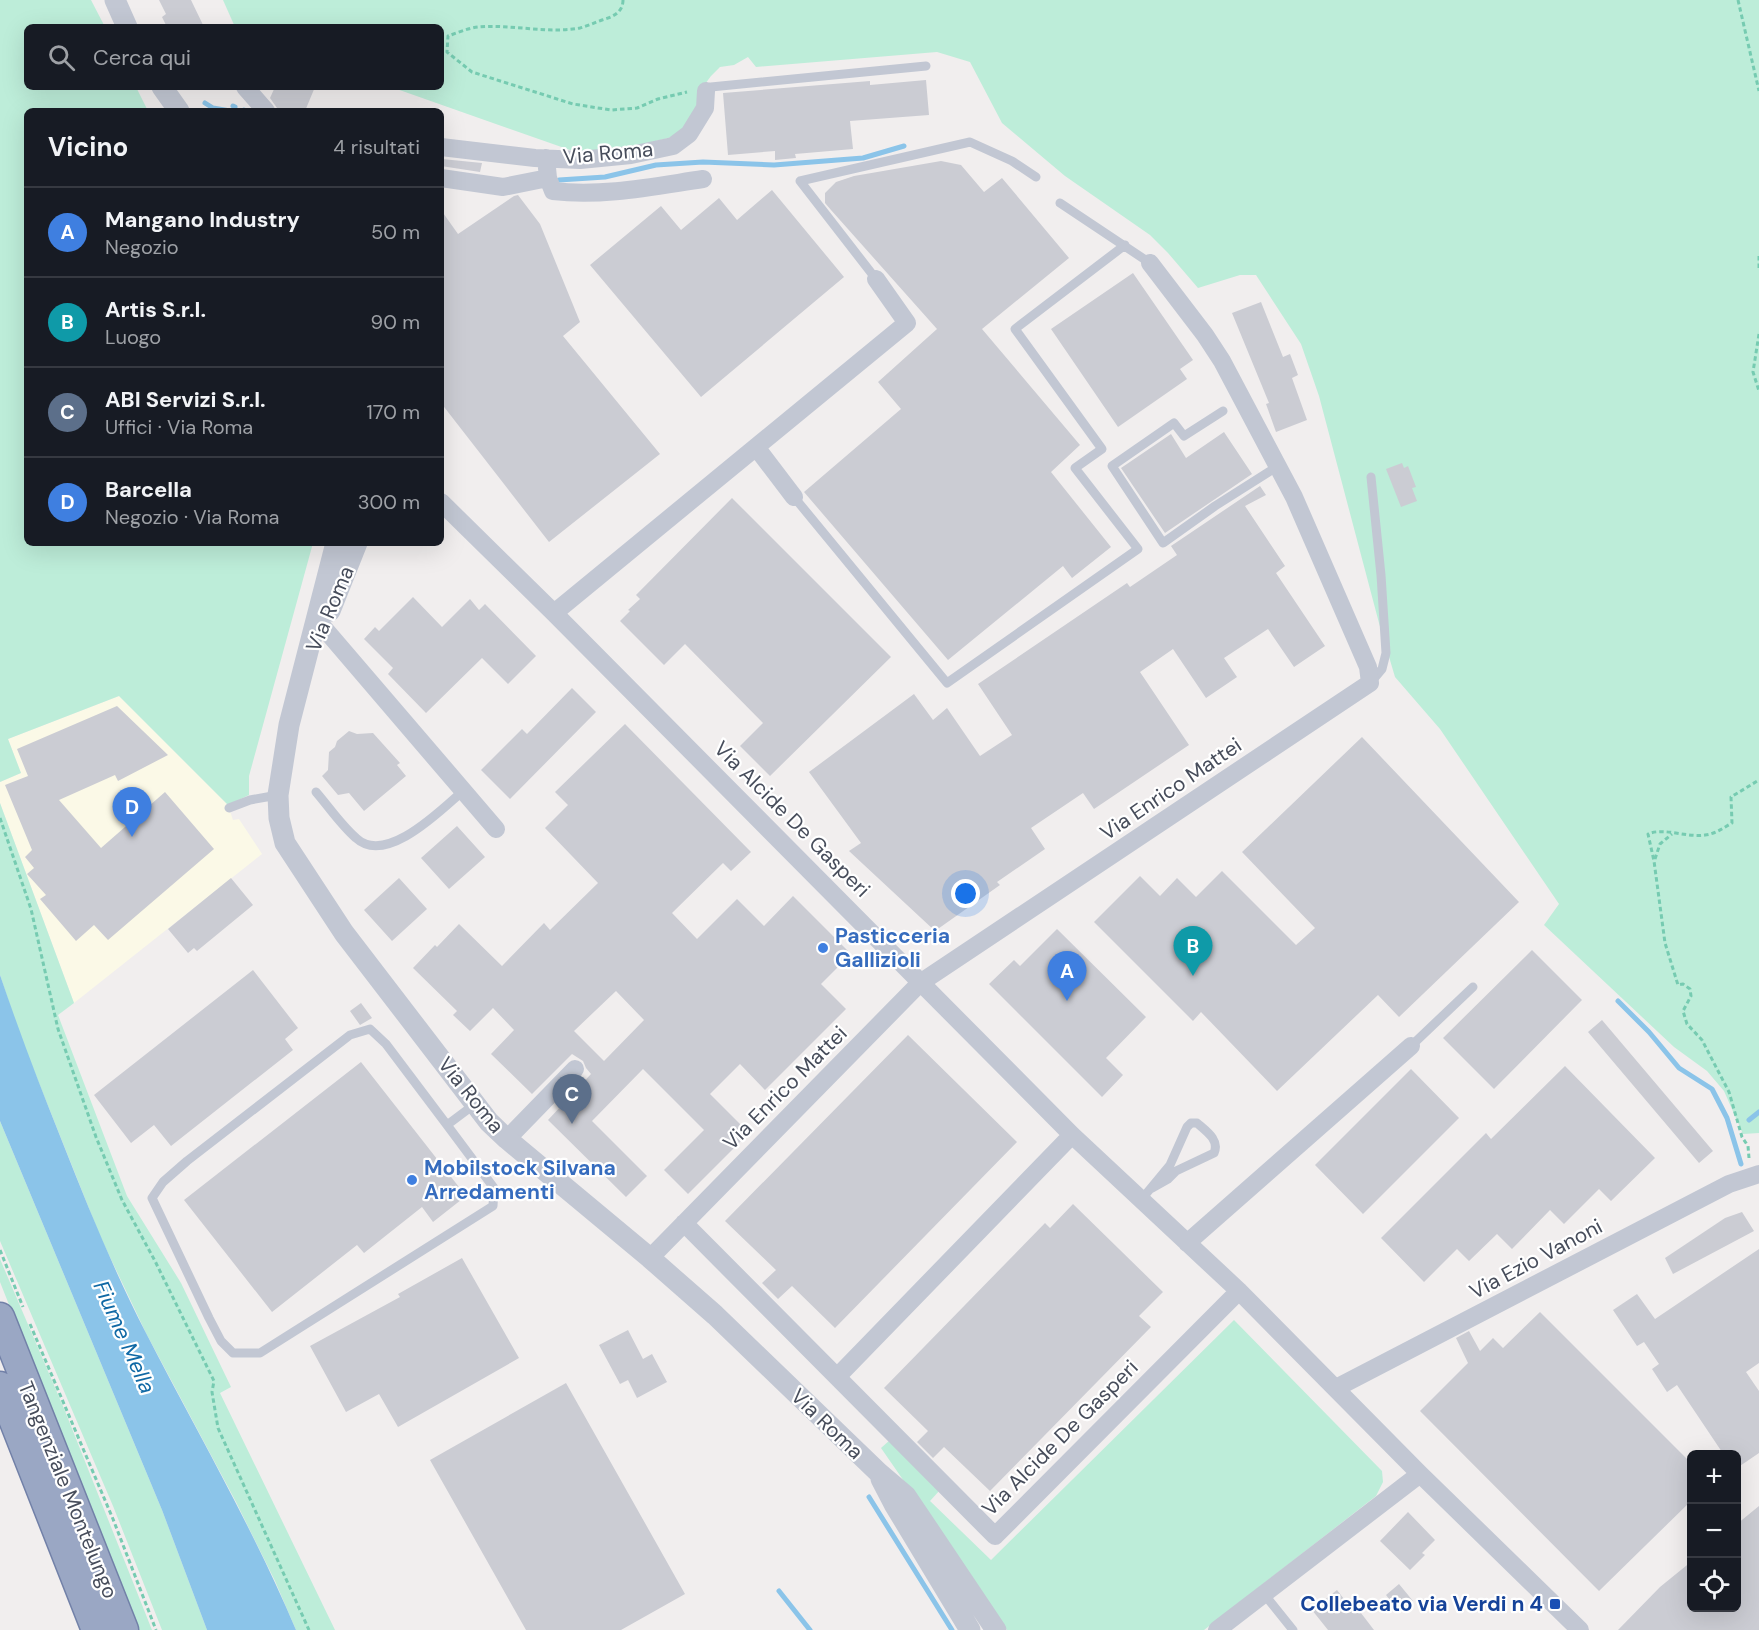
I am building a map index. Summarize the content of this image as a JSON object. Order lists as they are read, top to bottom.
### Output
{
  "streets": {
    "highway": ["Tangenziale Montelungo"],
    "street": [
      "Via Roma",
      "Via Enrico Mattei",
      "Via Alcide De Gasperi",
      "Via Ezio Vanoni"
    ]
  },
  "crossings": [
    ["Via Roma", "Via Enrico Mattei"],
    ["Via Enrico Mattei", "Via Alcide De Gasperi"],
    ["Via Alcide De Gasperi", "Via Ezio Vanoni"]
  ],
  "water": ["Fiume Mella"],
  "places": {
    "other": ["Pasticceria Gallizioli", "Mobilstock Silvana Arredamenti"],
    "transit": ["Collebeato via Verdi n 4"]
  },
  "page": {
    "search": "Cerca qui",
    "heading": ["Vicino", "4 risultati"],
    "list": [
      {
        "mark": "A",
        "name": "Mangano Industry",
        "note": "Negozio",
        "value": "50 m"
      },
      {
        "mark": "B",
        "name": "Artis S.r.l.",
        "note": "Luogo",
        "value": "90 m"
      },
      {
        "mark": "C",
        "name": "ABI Servizi S.r.l.",
        "note": "Uffici · Via Roma",
        "value": "170 m"
      },
      {
        "mark": "D",
        "name": "Barcella",
        "note": "Negozio · Via Roma",
        "value": "300 m"
      }
    ],
    "pins": [
      "D",
      "B",
      "A",
      "C"
    ],
    "map_buttons": ["+", "−"]
  }
}
